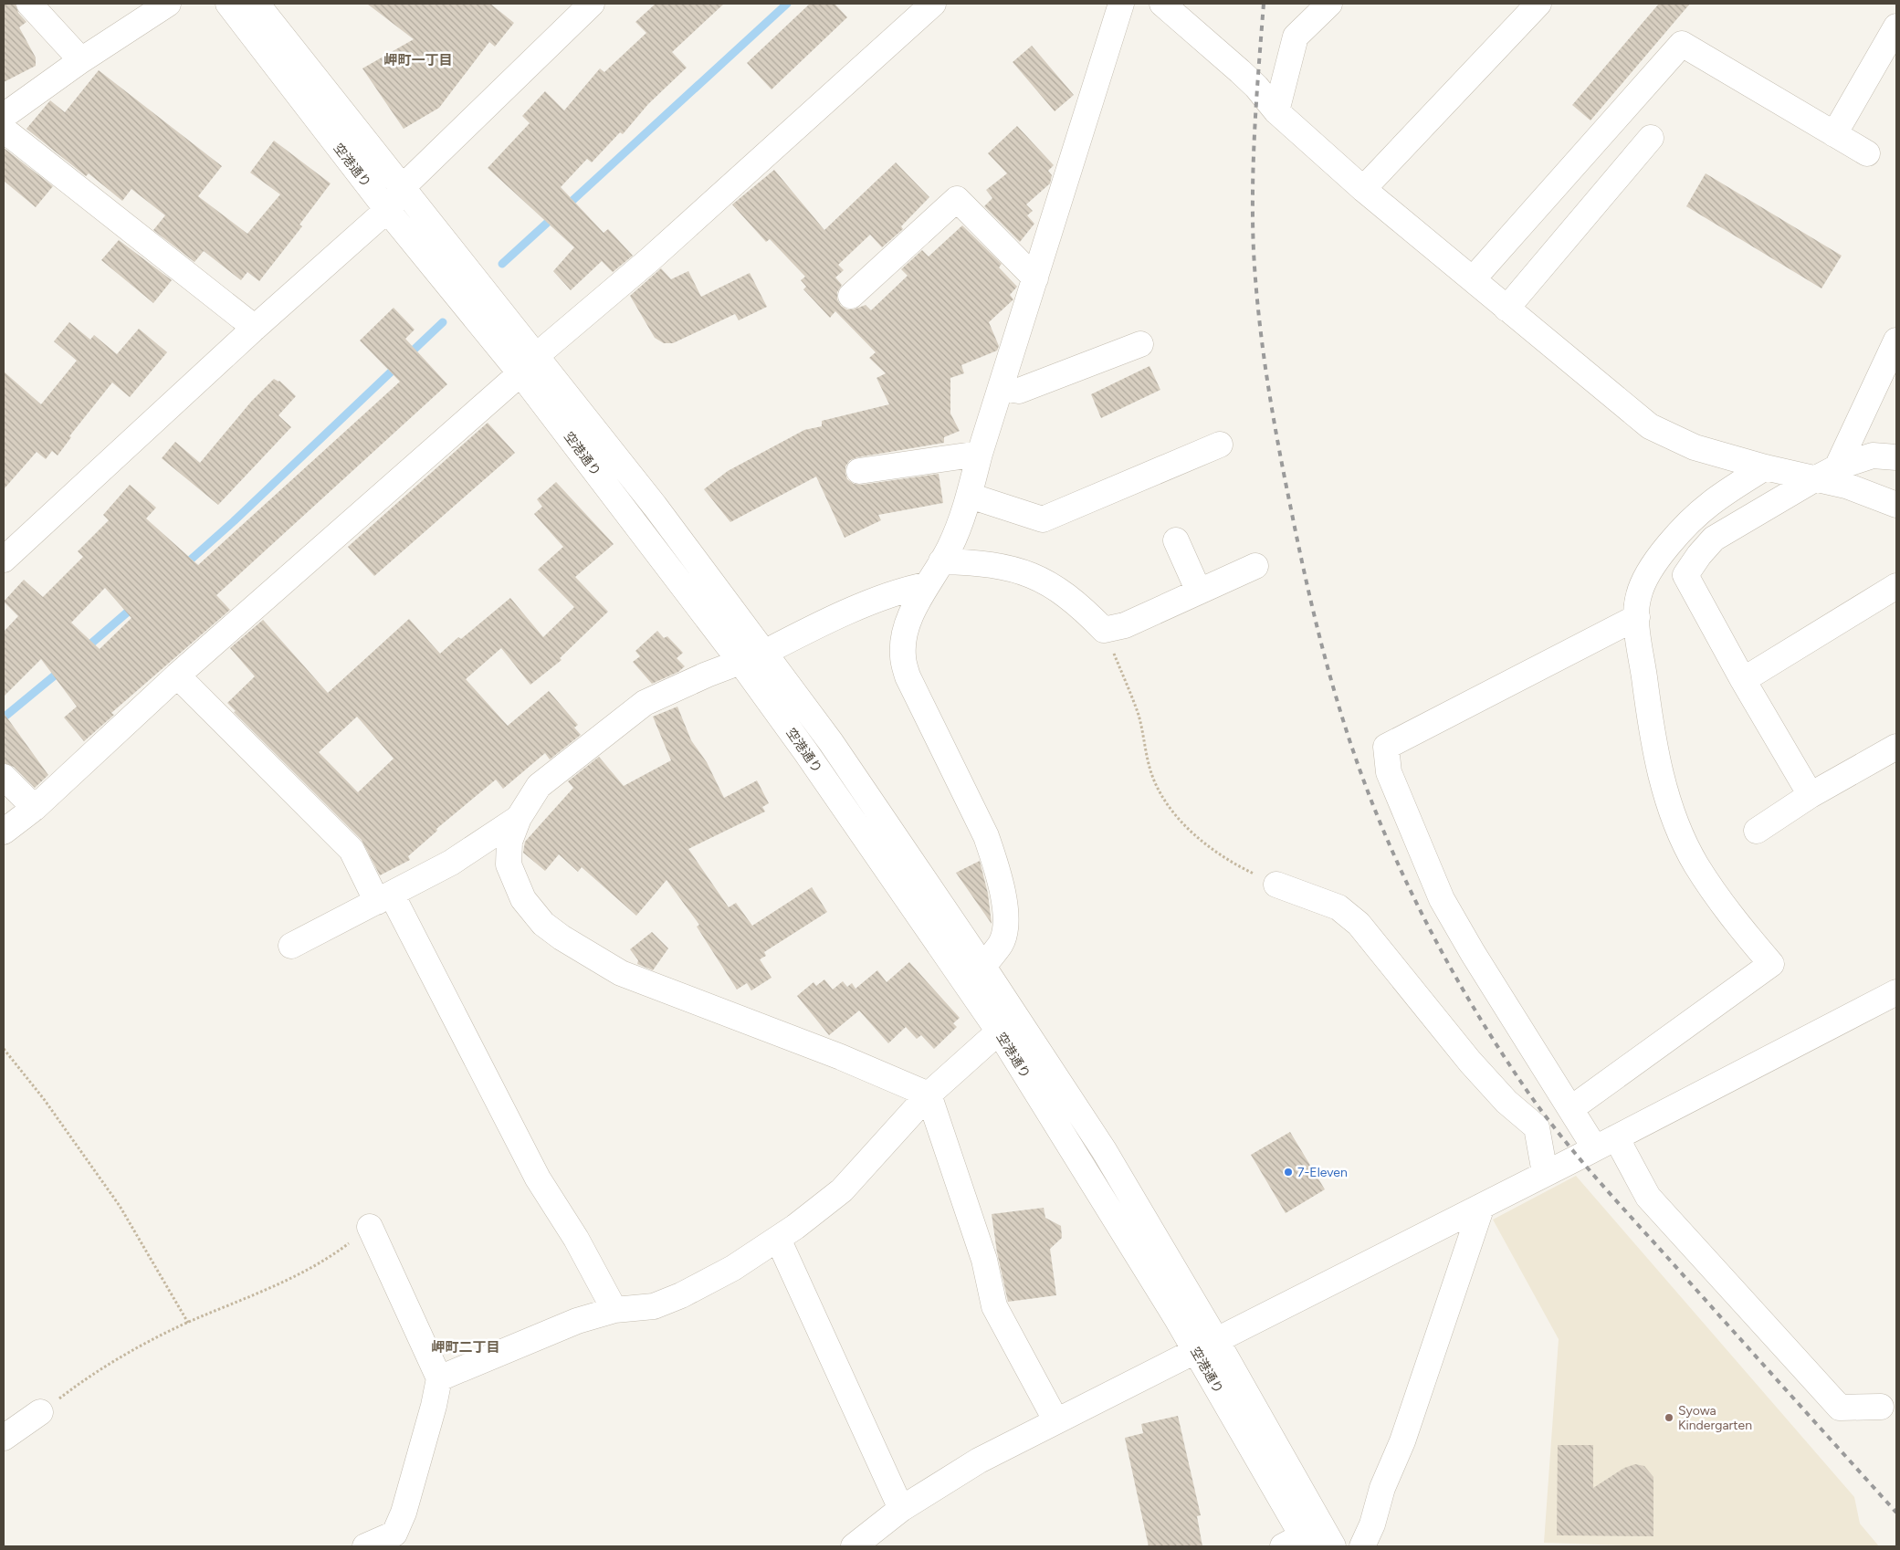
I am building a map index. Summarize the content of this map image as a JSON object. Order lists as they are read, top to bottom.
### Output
{
  "streets": {
    "street": ["空港通り"]
  },
  "districts": ["岬町一丁目", "岬町二丁目"],
  "places": ["7-Eleven", "Syowa Kindergarten"]
}
